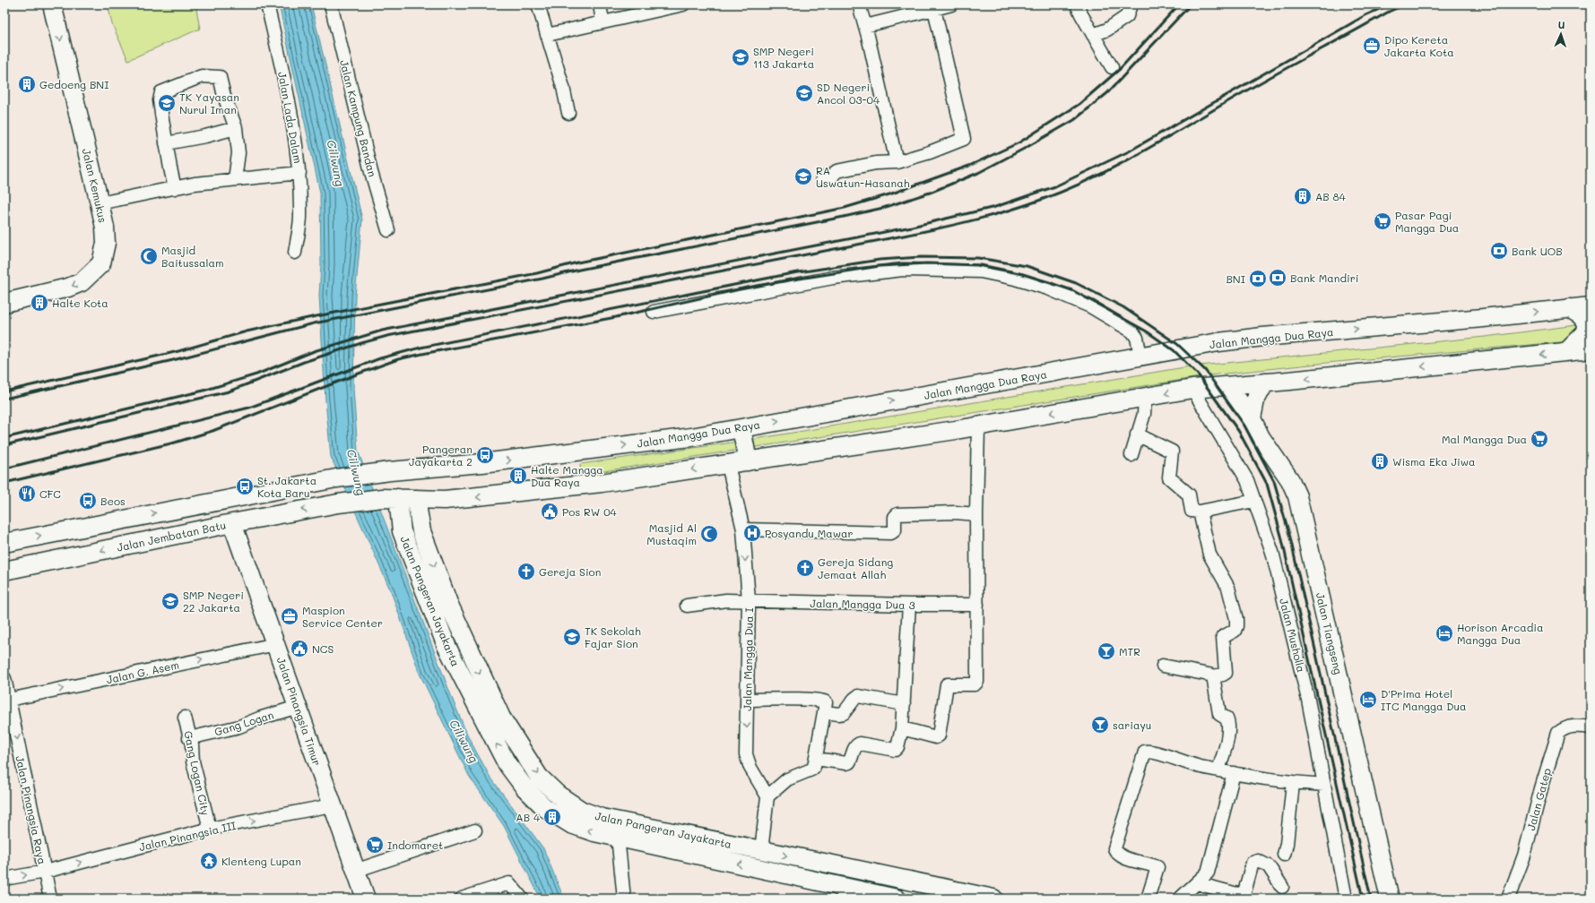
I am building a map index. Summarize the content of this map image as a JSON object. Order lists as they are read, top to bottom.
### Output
{
  "streets": {
    "main road": [
      "Jalan Kemukus",
      "Jalan Mangga Dua Raya",
      "Jalan Jembatan Batu",
      "Jalan Pangeran Jayakarta",
      "Jalan Tiangseng",
      "Jalan Pinangsia Timur"
    ],
    "street": [
      "Jalan Lada Dalam",
      "Jalan Kampung Bandan",
      "Jalan Mangga Dua 3",
      "Jalan Musholla",
      "Jalan Mangga Dua I",
      "Jalan G. Asem",
      "Gang Logan",
      "Gang Logan City",
      "Jalan Gatep",
      "Jalan Pinangsia Raya",
      "Jalan Pinangsia III"
    ]
  },
  "crossings": [
    ["Jalan Jembatan Batu", "Jalan Pangeran Jayakarta"],
    ["Jalan Jembatan Batu", "Jalan Pinangsia Timur"],
    ["Jalan Mangga Dua 3", "Jalan Mangga Dua I"],
    ["Jalan G. Asem", "Jalan Pinangsia Timur"],
    ["Jalan G. Asem", "Jalan Pinangsia Raya"],
    ["Jalan Pinangsia Timur", "Gang Logan"],
    ["Jalan Pinangsia Timur", "Jalan Pinangsia III"],
    ["Gang Logan", "Gang Logan City"],
    ["Gang Logan City", "Jalan Pinangsia III"],
    ["Jalan Pinangsia Raya", "Jalan Pinangsia III"]
  ],
  "one_way": [
    "Jalan Kemukus",
    "Jalan Jembatan Batu",
    "Jalan Mangga Dua I",
    "Jalan G. Asem",
    "Jalan Pinangsia Raya",
    "Jalan Pinangsia III"
  ],
  "water": ["Ciliwung"],
  "places": {
    "office": ["Dipo Kereta Jakarta Kota", "Maspion Service Center"],
    "school or university": [
      "SMP Negeri 113 Jakarta",
      "SD Negeri Ancol 03-04",
      "TK Yayasan Nurul Iman",
      "RA Uswatun-Hasanah",
      "SMP Negeri 22 Jakarta",
      "TK Sekolah Fajar Sion"
    ],
    "building": [
      "Gedoeng BNI",
      "AB 84",
      "Halte Kota",
      "Wisma Eka Jiwa",
      "Halte Mangga Dua Raya",
      "AB 4"
    ],
    "supermarket": ["Pasar Pagi Mangga Dua", "Mal Mangga Dua", "Indomaret"],
    "bank": ["Bank UOB", "Bank Mandiri", "BNI"],
    "mosque": ["Masjid Baitussalam", "Masjid Al Mustaqim"],
    "bus stop": ["Pangeran Jayakarta 2", "St. Jakarta Kota Baru", "Beos"],
    "restaurant": ["CFC"],
    "public building": ["Pos RW 04", "NCS"],
    "hospital": ["Posyandu Mawar"],
    "church": ["Gereja Sidang Jemaat Allah", "Gereja Sion"],
    "hotel": ["Horison Arcadia Mangga Dua", "D'Prima Hotel ITC Mangga Dua"],
    "bar": ["MTR", "sariayu"],
    "temple": ["Klenteng Lupan"]
  },
  "north": "top"
}
